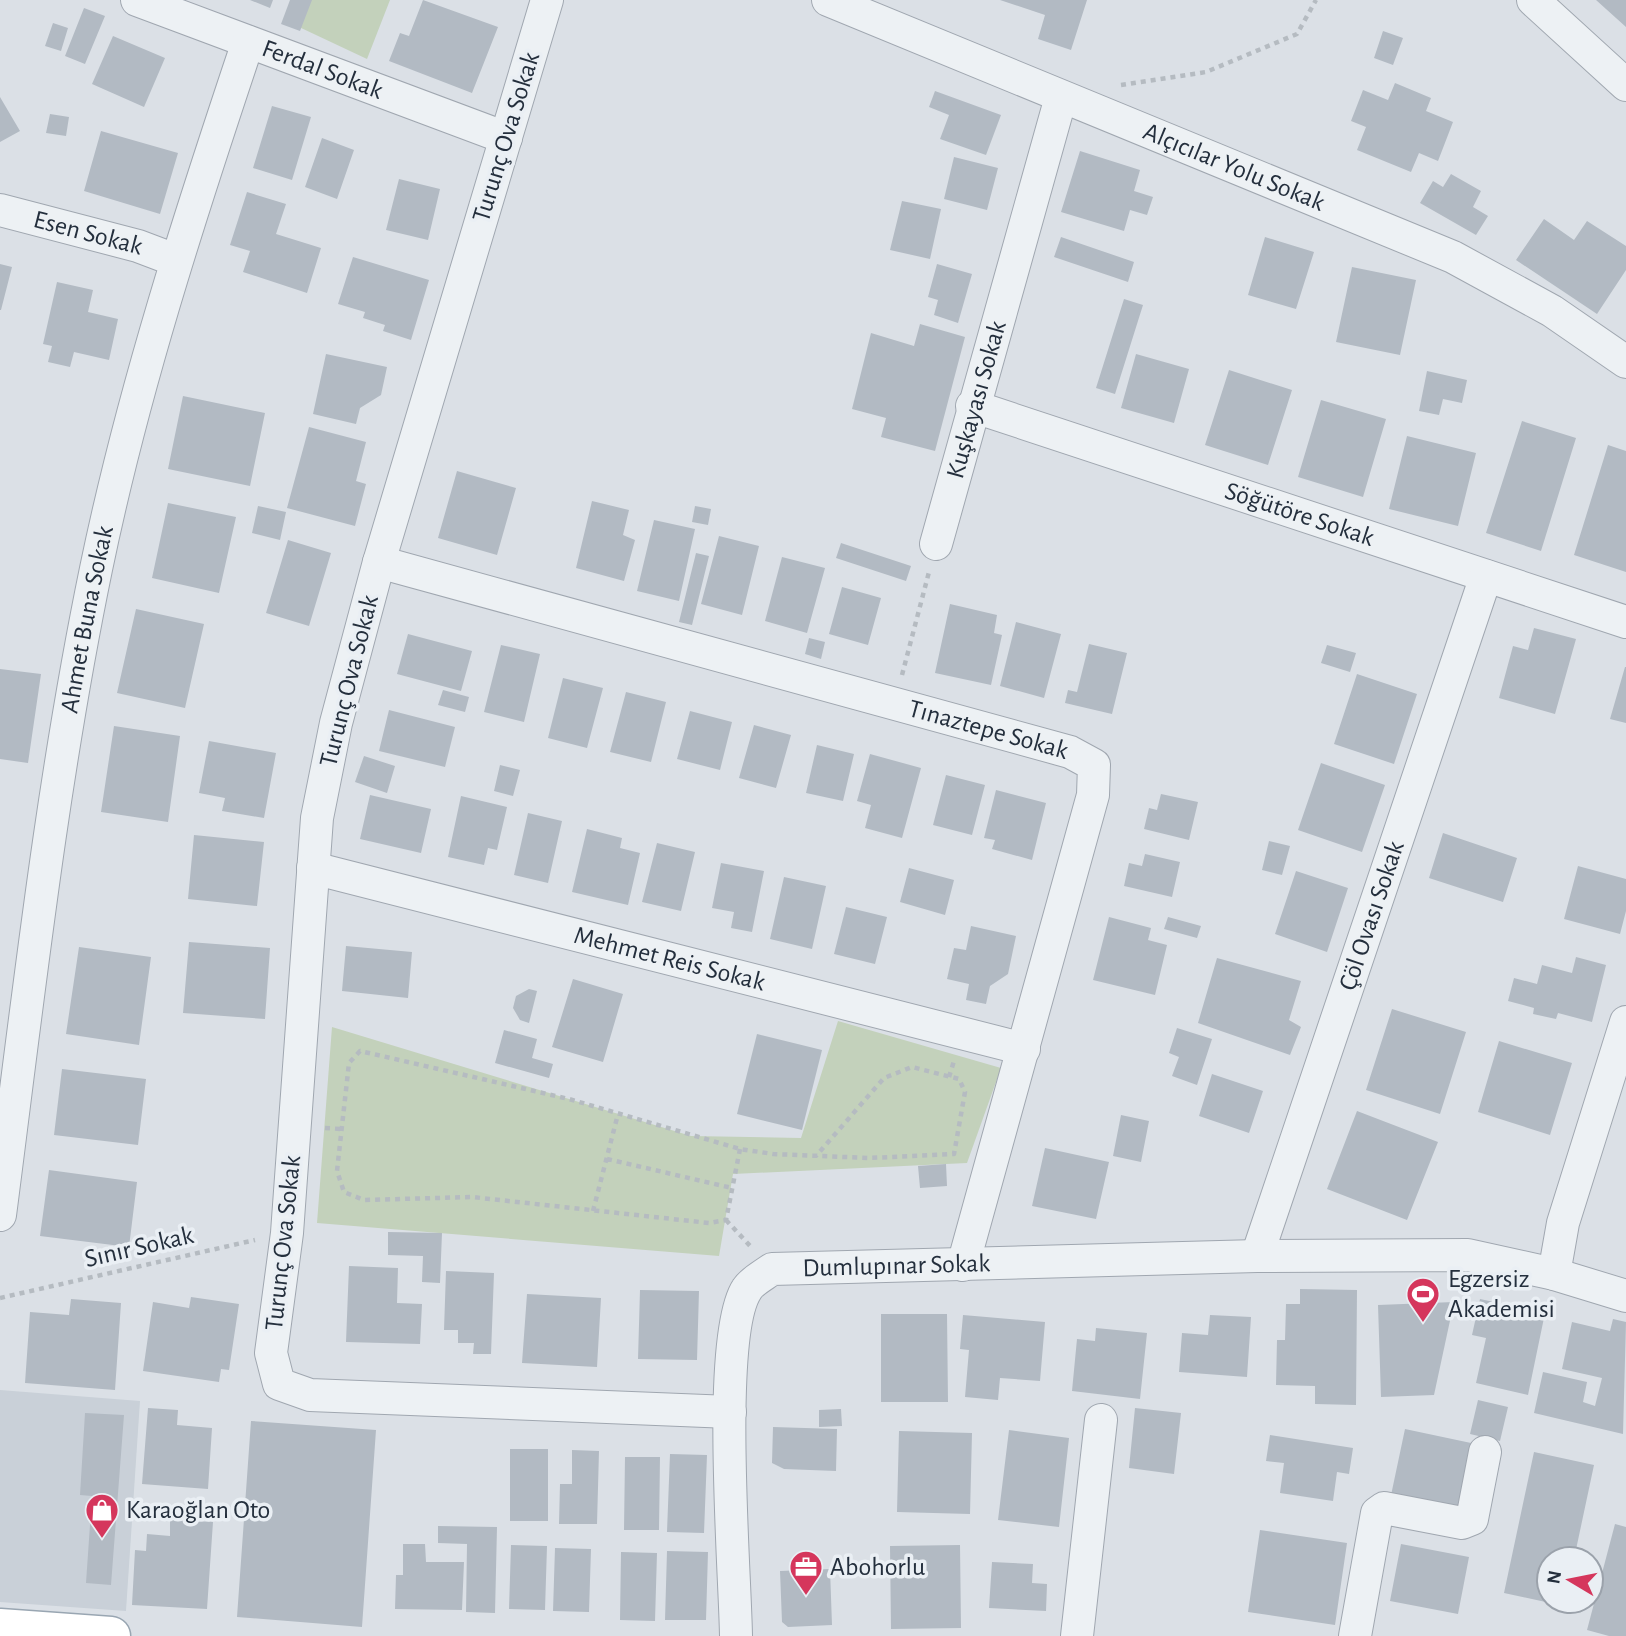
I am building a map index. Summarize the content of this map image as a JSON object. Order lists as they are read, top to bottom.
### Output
{
  "streets": {
    "street": [
      "Ferdal Sokak",
      "Turunç Ova Sokak",
      "Alçıcılar Yolu Sokak",
      "Esen Sokak",
      "Kuşkayası Sokak",
      "Söğütöre Sokak",
      "Ahmet Buna Sokak",
      "Tınaztepe Sokak",
      "Çöl Ovası Sokak",
      "Mehmet Reis Sokak",
      "Dumlupınar Sokak"
    ],
    "path": ["Sınır Sokak"]
  },
  "crossings": [
    ["Ferdal Sokak", "Turunç Ova Sokak"],
    ["Ferdal Sokak", "Ahmet Buna Sokak"],
    ["Turunç Ova Sokak", "Tınaztepe Sokak"],
    ["Turunç Ova Sokak", "Mehmet Reis Sokak"],
    ["Turunç Ova Sokak", "Sınır Sokak"],
    ["Turunç Ova Sokak", "Dumlupınar Sokak"],
    ["Alçıcılar Yolu Sokak", "Kuşkayası Sokak"],
    ["Esen Sokak", "Ahmet Buna Sokak"],
    ["Kuşkayası Sokak", "Söğütöre Sokak"],
    ["Söğütöre Sokak", "Çöl Ovası Sokak"],
    ["Tınaztepe Sokak", "Mehmet Reis Sokak"],
    ["Tınaztepe Sokak", "Dumlupınar Sokak"],
    ["Çöl Ovası Sokak", "Dumlupınar Sokak"]
  ],
  "places": {
    "sports": ["Egzersiz Akademisi"],
    "shop": ["Karaoğlan Oto"],
    "office": ["Abohorlu"]
  },
  "north": "left"
}
